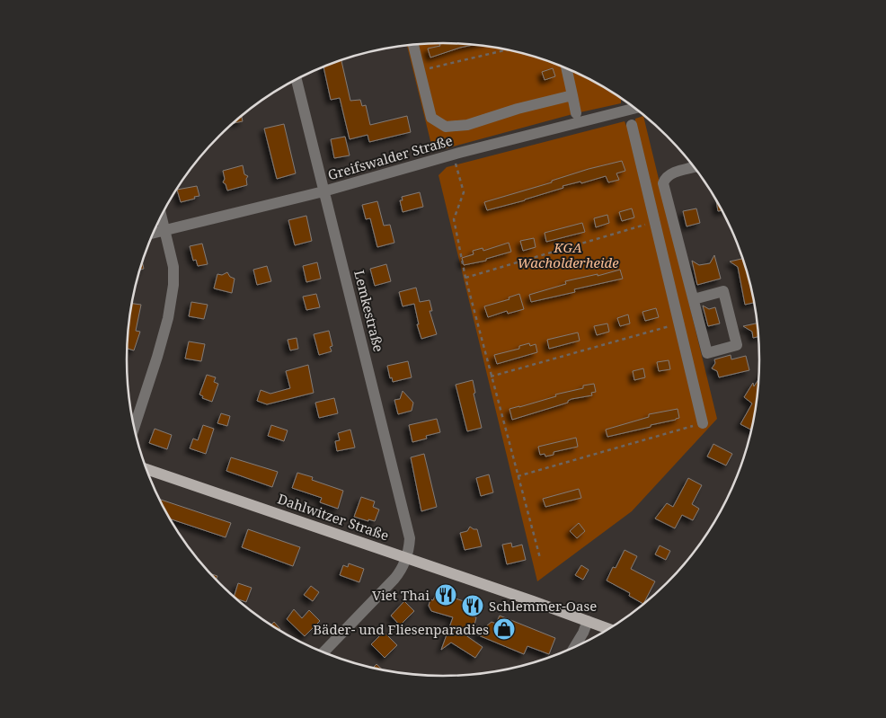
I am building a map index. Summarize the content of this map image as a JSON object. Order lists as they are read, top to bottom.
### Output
{
  "streets": {
    "main road": ["Dahlwitzer Straße"],
    "street": ["Greifswalder Straße", "Lemkestraße"]
  },
  "crossings": [
    ["Greifswalder Straße", "Lemkestraße"],
    ["Lemkestraße", "Dahlwitzer Straße"]
  ],
  "parks": ["KGA Wacholderheide"],
  "places": {
    "restaurant": ["Viet Thai", "Schlemmer-Oase"],
    "shop": ["Bäder- und Fliesenparadies"]
  }
}
